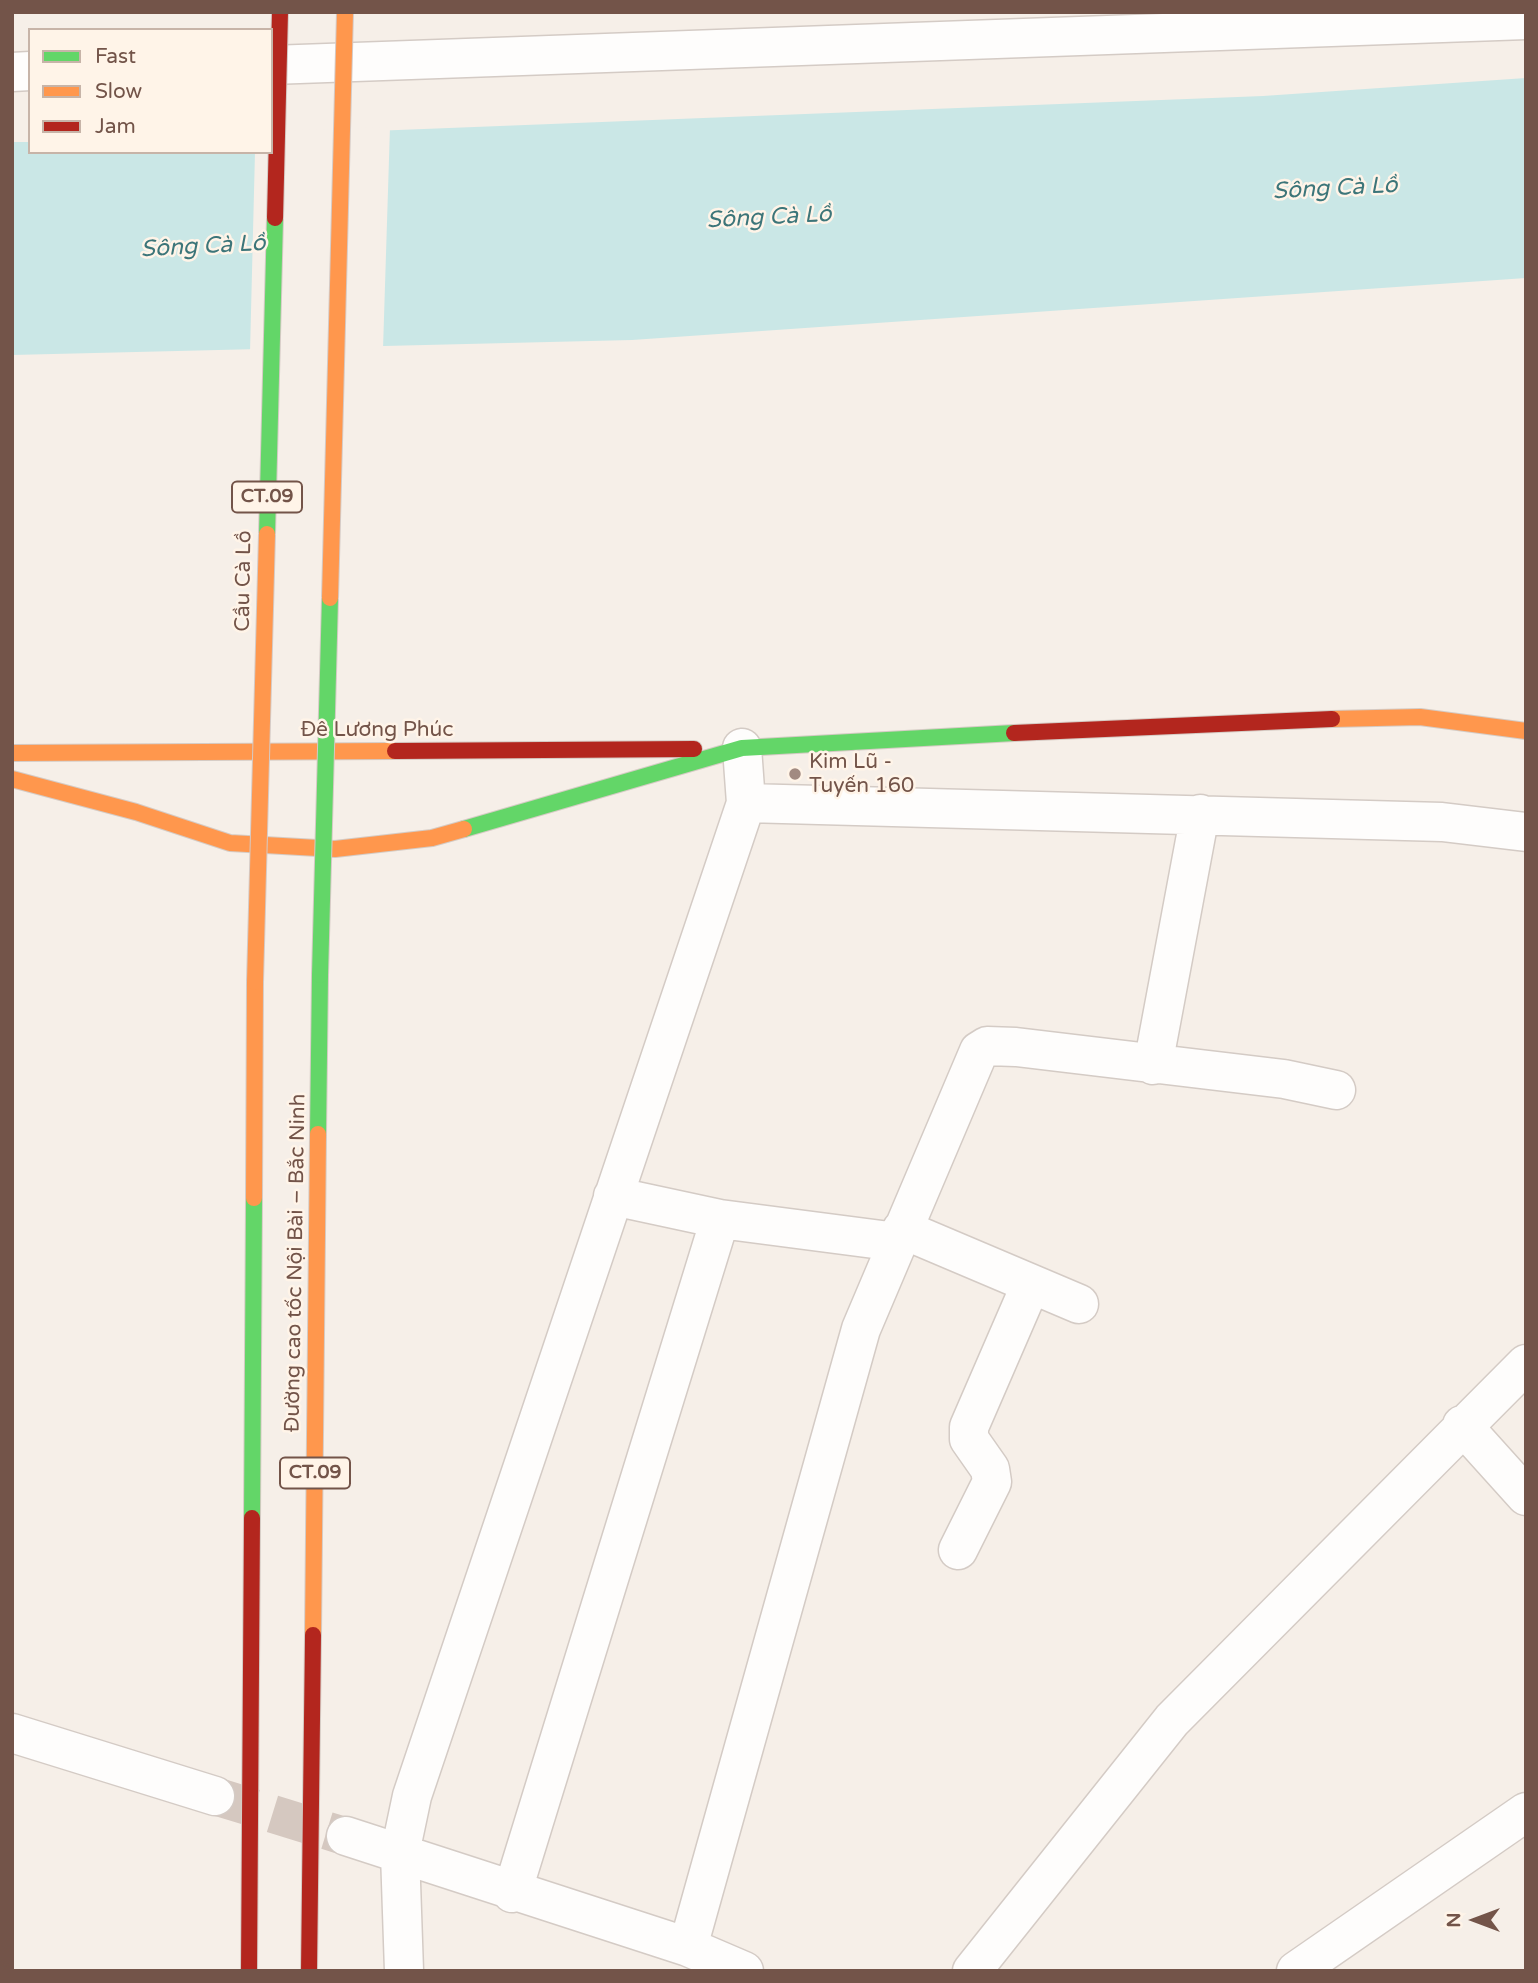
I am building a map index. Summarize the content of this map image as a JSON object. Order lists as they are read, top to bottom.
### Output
{
  "streets": {
    "main road": [
      "CT.09",
      "Cầu Cà Lồ",
      "Đê Lương Phúc",
      "Đường cao tốc Nội Bài – Bắc Ninh"
    ]
  },
  "crossings": [
    ["Cầu Cà Lồ", "Đường cao tốc Nội Bài – Bắc Ninh"]
  ],
  "water": ["Sông Cà Lồ"],
  "places": ["Kim Lũ - Tuyến 160"],
  "legend": ["Fast", "Slow", "Jam"],
  "north": "left"
}
